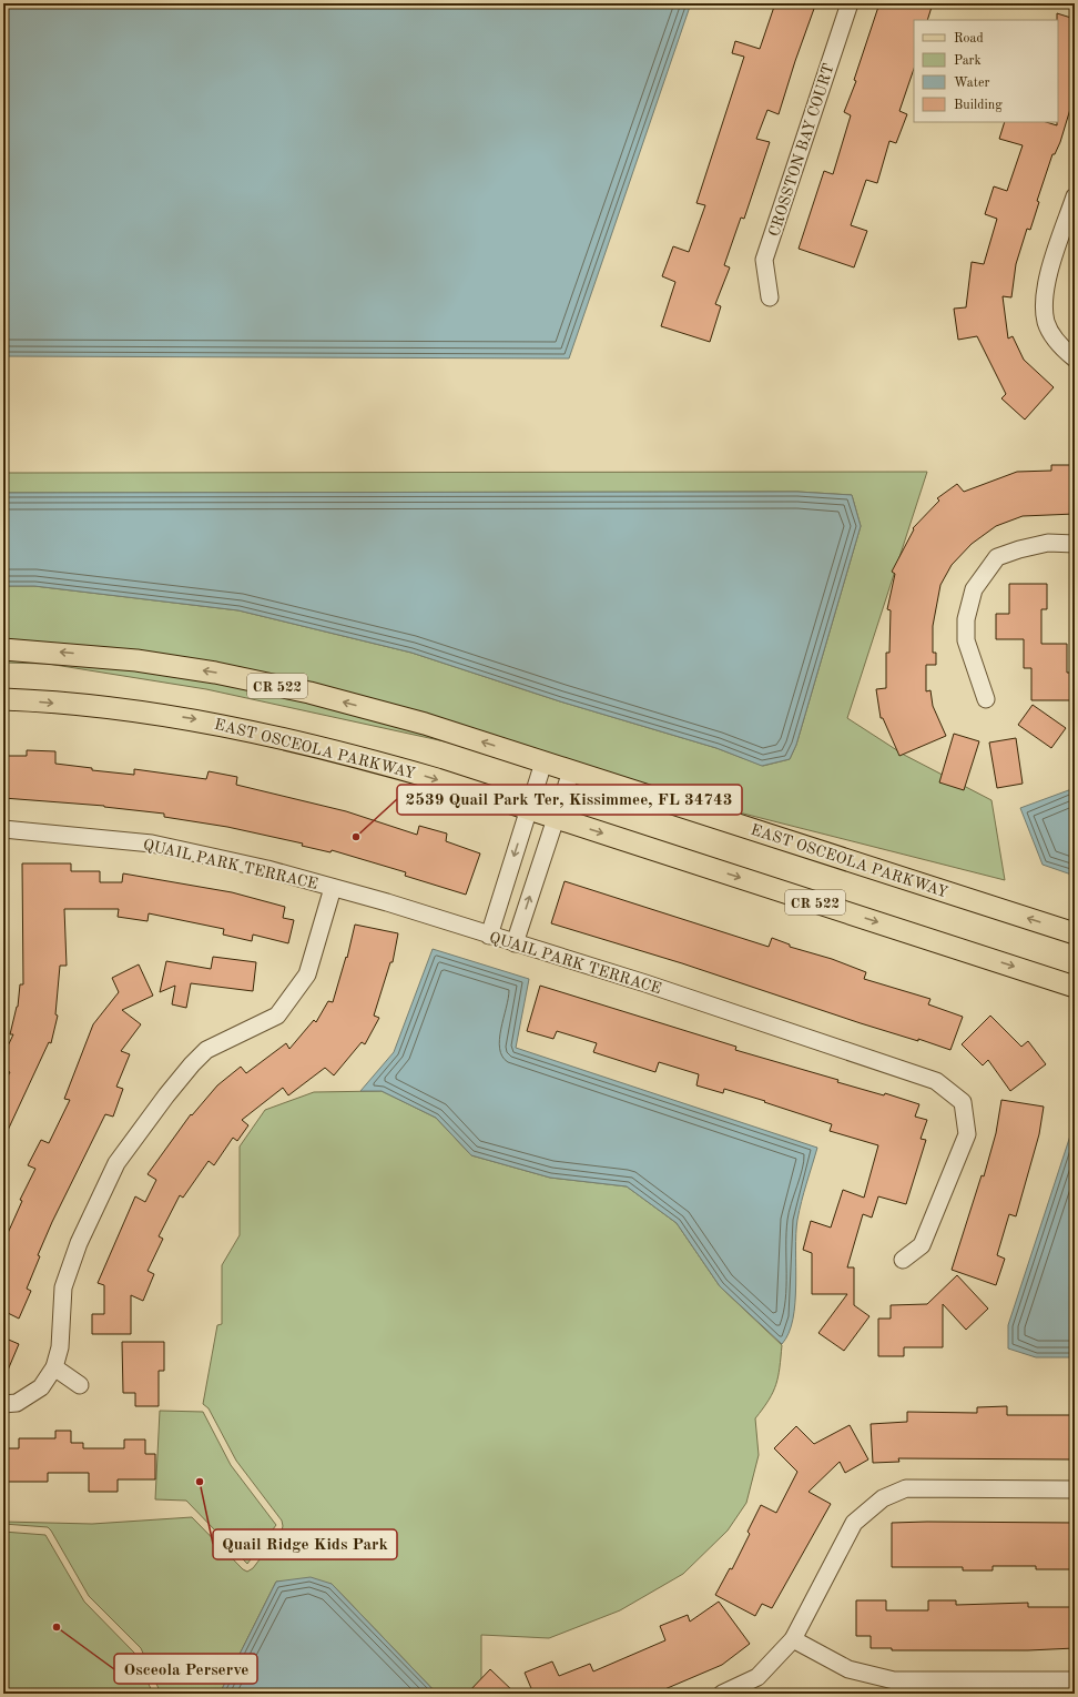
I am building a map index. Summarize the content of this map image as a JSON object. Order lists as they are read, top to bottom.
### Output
{
  "streets": {
    "main road": ["CR 522", "EAST OSCEOLA PARKWAY"],
    "street": ["CROSSTON BAY COURT", "QUAIL PARK TERRACE"]
  },
  "places": ["2539 Quail Park Ter, Kissimmee, FL 34743", "Quail Ridge Kids Park", "Osceola Perserve"],
  "legend": [
    "Road",
    "Park",
    "Water",
    "Building"
  ]
}
